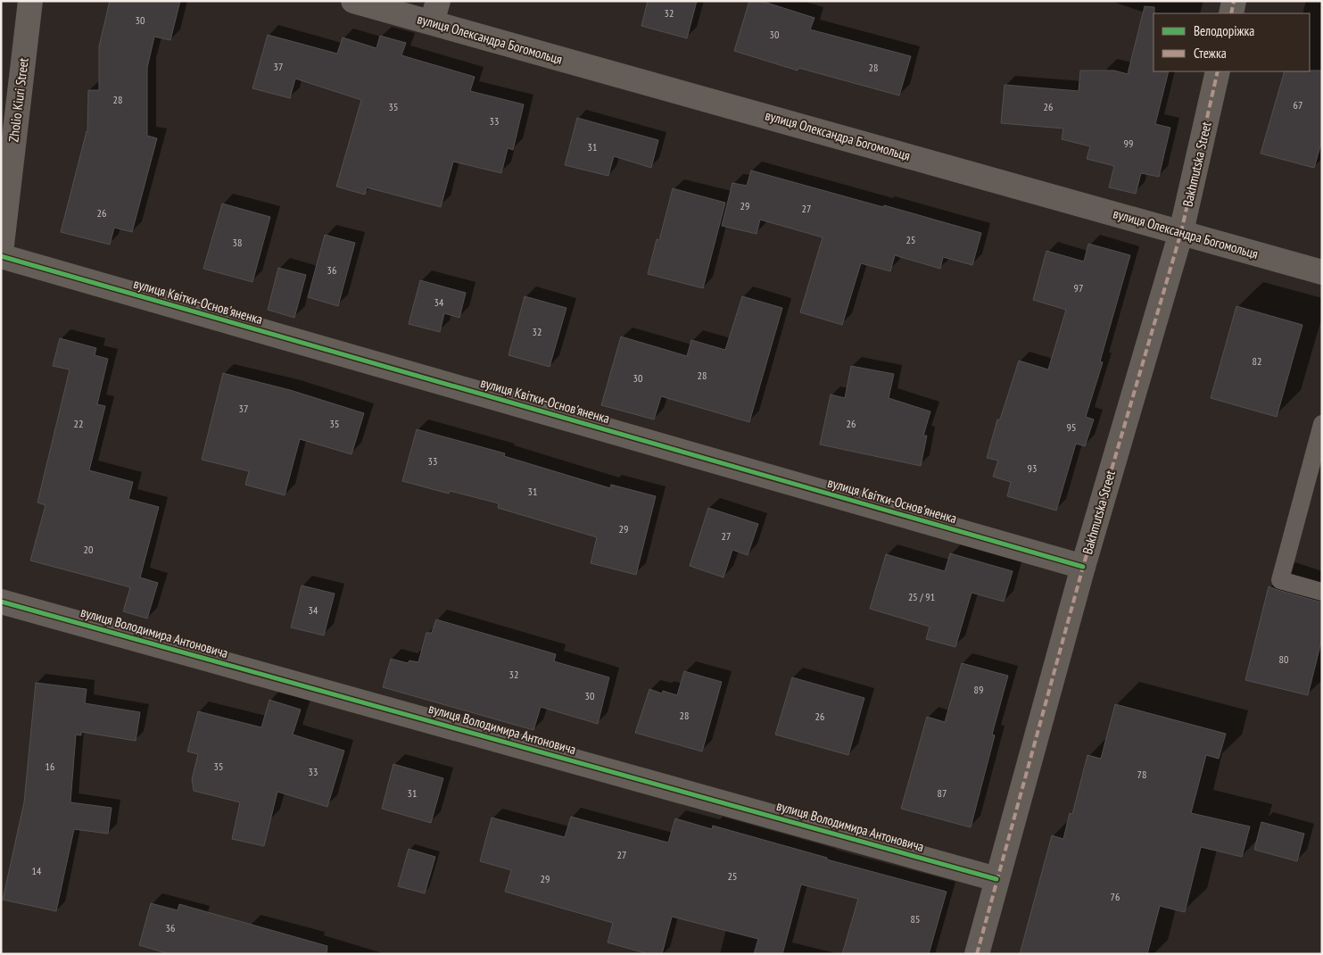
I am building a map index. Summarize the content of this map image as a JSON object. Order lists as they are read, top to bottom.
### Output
{
  "streets": {
    "street": [
      "вулиця Олександра Богомольця",
      "Zholio Kiuri Street",
      "Bakhmutska Street",
      "вулиця Квітки-Основ'яненка",
      "вулиця Володимира Антоновича"
    ]
  },
  "crossings": [
    ["вулиця Олександра Богомольця", "Bakhmutska Street"],
    ["Bakhmutska Street", "вулиця Квітки-Основ'яненка"],
    ["Bakhmutska Street", "вулиця Володимира Антоновича"]
  ],
  "house_numbers": [
    "32",
    "30",
    "30",
    "37",
    "28",
    "28",
    "67",
    "35",
    "26",
    "33",
    "99",
    "31",
    "29",
    "27",
    "26",
    "25",
    "38",
    "36",
    "97",
    "34",
    "32",
    "82",
    "28",
    "30",
    "37",
    "22",
    "35",
    "26",
    "95",
    "33",
    "93",
    "31",
    "29",
    "27",
    "20",
    "25 / 91",
    "34",
    "80",
    "32",
    "89",
    "30",
    "28",
    "26",
    "16",
    "35",
    "33",
    "78",
    "31",
    "87",
    "27",
    "14",
    "25",
    "29",
    "76",
    "85",
    "36"
  ],
  "legend": ["Велодоріжка", "Стежка"]
}
